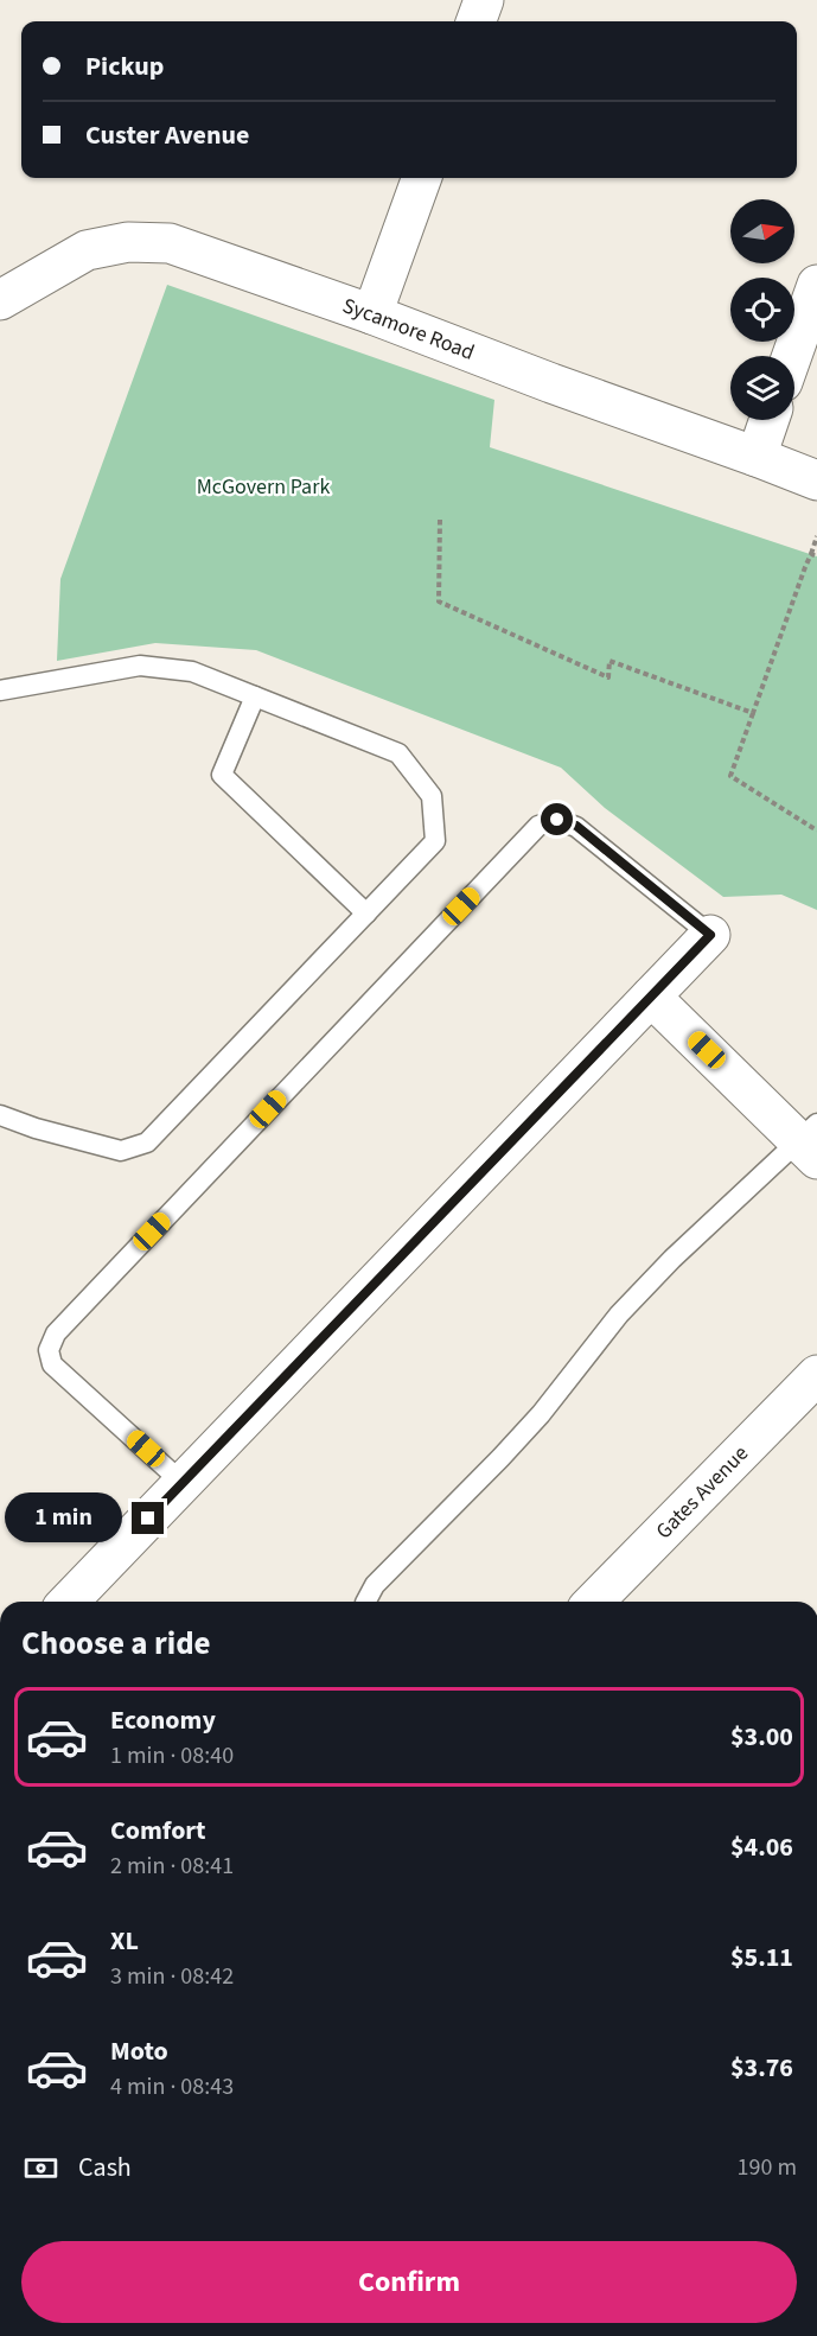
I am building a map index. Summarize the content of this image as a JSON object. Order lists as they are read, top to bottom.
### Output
{
  "streets": {
    "street": ["Sycamore Road", "Gates Avenue"]
  },
  "parks": ["McGovern Park"],
  "north": "right",
  "page": {
    "banner": ["Pickup", "Custer Avenue"],
    "bubble": "1 min",
    "heading": "Choose a ride",
    "list": [
      {
        "name": "Economy",
        "note": "1 min · 08:40",
        "value": "$3.00"
      },
      {
        "name": "Comfort",
        "note": "2 min · 08:41",
        "value": "$4.06"
      },
      {
        "name": "XL",
        "note": "3 min · 08:42",
        "value": "$5.11"
      },
      {
        "name": "Moto",
        "note": "4 min · 08:43",
        "value": "$3.76"
      }
    ],
    "pay": ["Cash", "190 m"],
    "buttons": "Confirm"
  }
}
